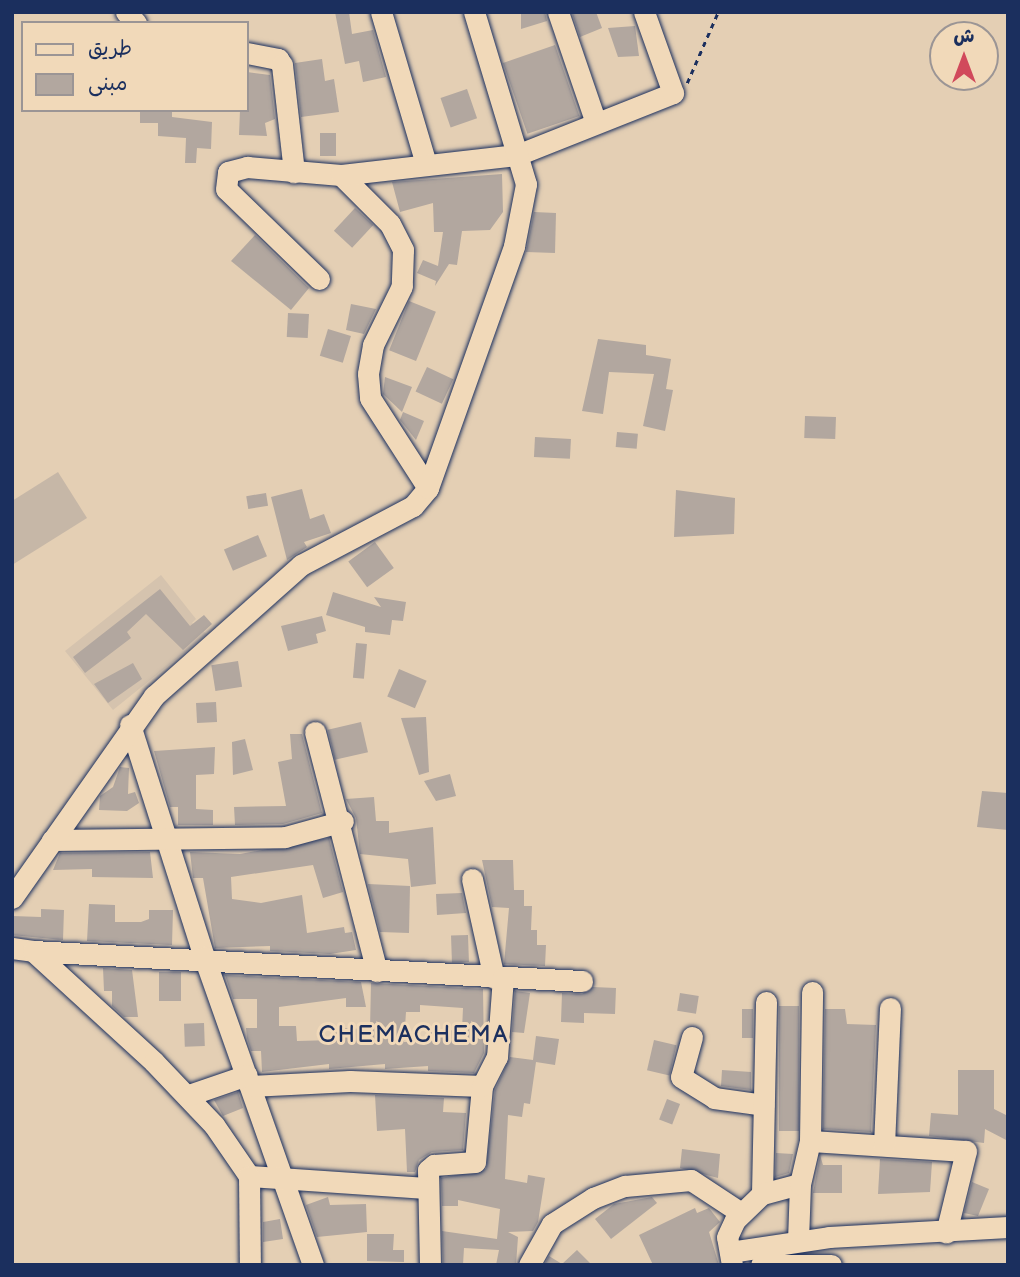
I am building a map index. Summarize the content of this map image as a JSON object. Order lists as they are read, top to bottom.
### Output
{
  "districts": ["CHEMACHEMA"],
  "legend": ["طريق", "مبنى"],
  "north": "top"
}
